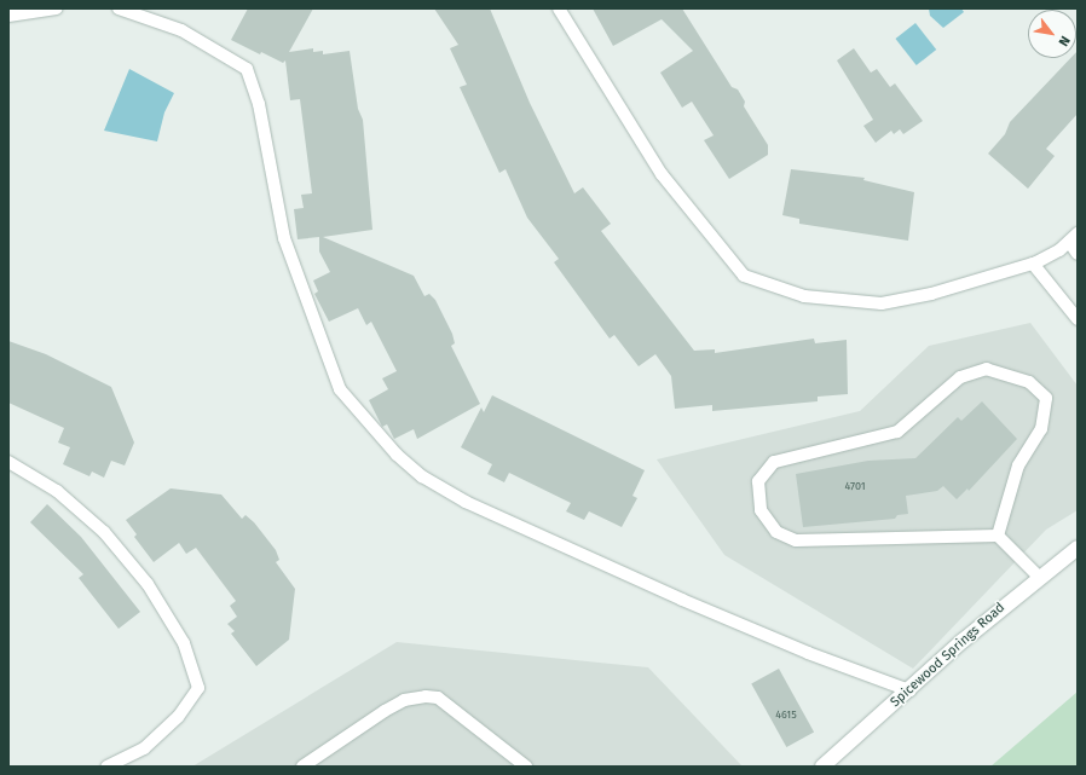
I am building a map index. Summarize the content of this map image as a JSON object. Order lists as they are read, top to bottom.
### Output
{
  "streets": {
    "main road": ["Spicewood Springs Road"]
  },
  "house_numbers": ["4701", "4615"],
  "north": "bottom right"
}
